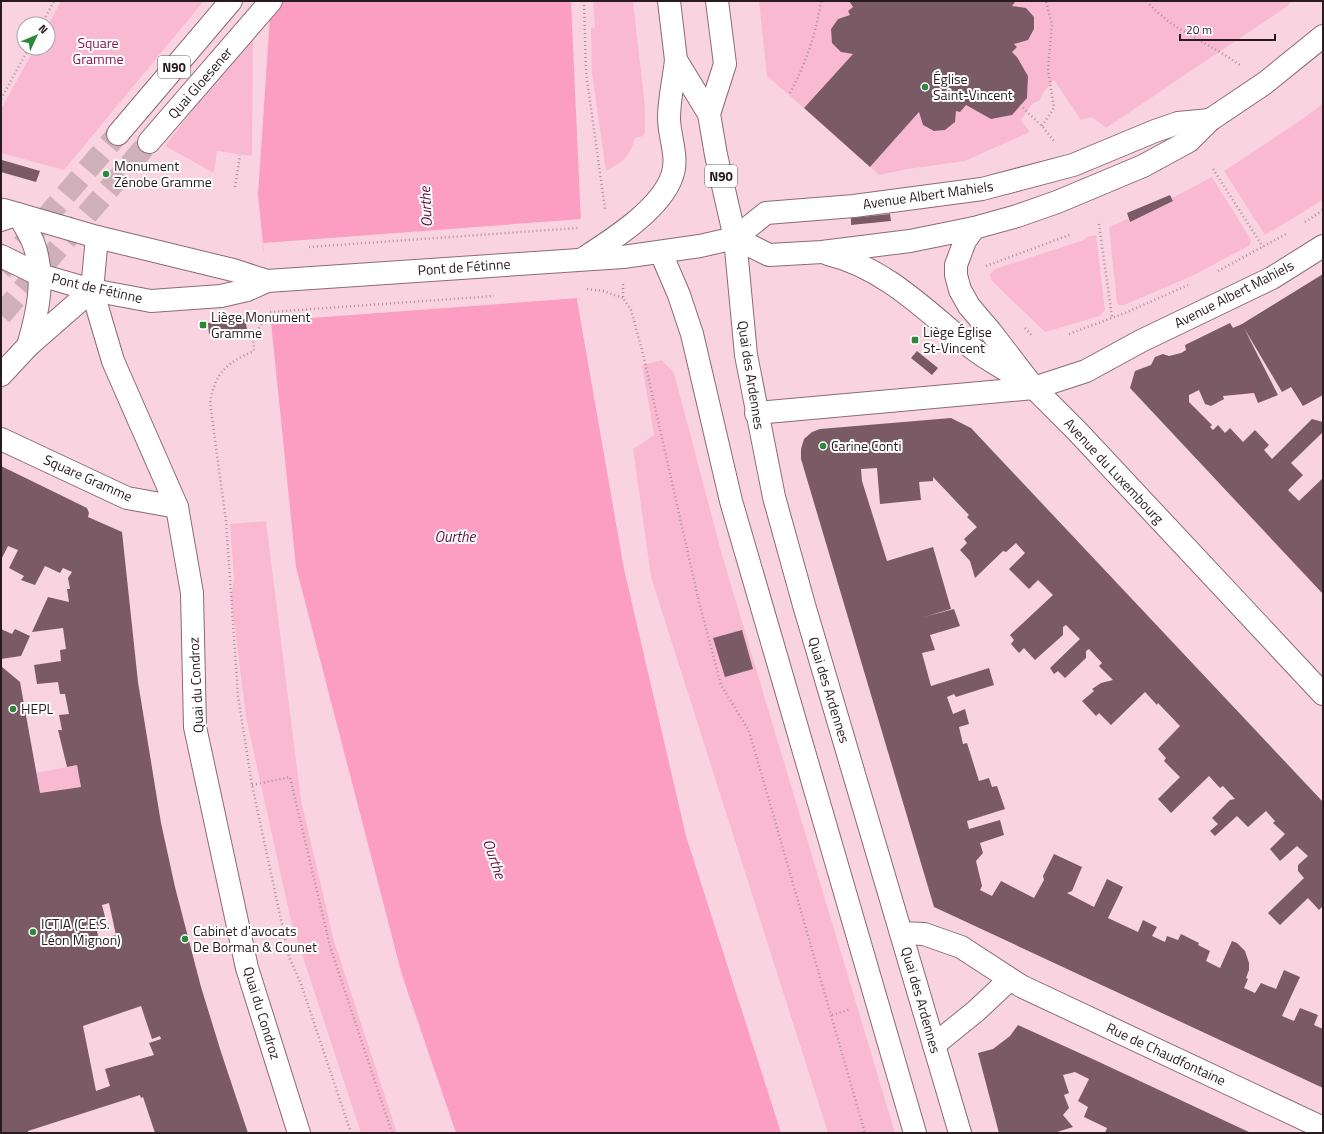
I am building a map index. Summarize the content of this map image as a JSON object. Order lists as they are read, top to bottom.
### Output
{
  "streets": {
    "street": [
      "N90",
      "Quai Gloesener",
      "Avenue Albert Mahiels",
      "Pont de Fétinne",
      "Quai des Ardennes",
      "Avenue du Luxembourg",
      "Square Gramme",
      "Quai du Condroz",
      "Rue de Chaudfontaine"
    ]
  },
  "crossings": [
    ["N90", "Avenue Albert Mahiels"],
    ["N90", "Pont de Fétinne"],
    ["N90", "Quai des Ardennes"],
    ["Avenue Albert Mahiels", "Pont de Fétinne"],
    ["Avenue Albert Mahiels", "Quai des Ardennes"],
    ["Avenue Albert Mahiels", "Avenue du Luxembourg"],
    ["Pont de Fétinne", "Quai des Ardennes"],
    ["Pont de Fétinne", "Quai du Condroz"],
    ["Quai des Ardennes", "Rue de Chaudfontaine"],
    ["Square Gramme", "Quai du Condroz"]
  ],
  "water": ["Ourthe"],
  "parks": ["Square Gramme"],
  "places": {
    "other": [
      "Église Saint-Vincent",
      "Monument Zénobe Gramme",
      "Carine Conti",
      "HEPL",
      "ICTIA (C.E.S. Léon Mignon)",
      "Cabinet d'avocats De Borman & Counet"
    ],
    "transit": ["Liège Monument Gramme", "Liège Église St-Vincent"]
  },
  "scale_bar": "20 m",
  "north": "top right"
}
